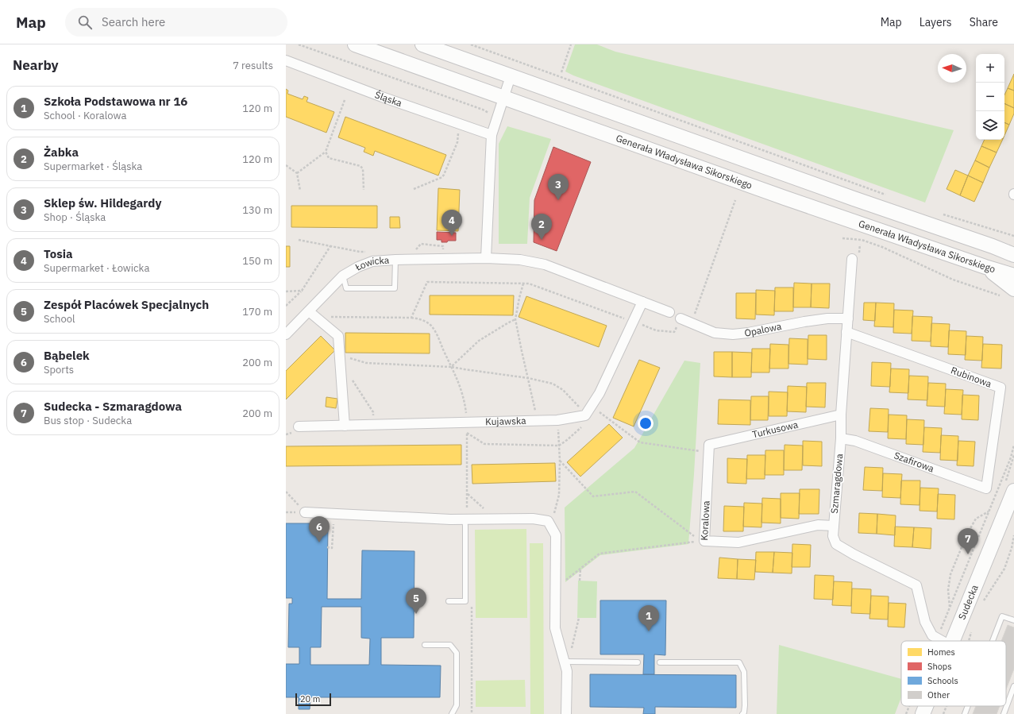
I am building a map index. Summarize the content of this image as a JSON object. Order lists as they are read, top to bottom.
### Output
{
  "streets": {
    "street": [
      "Śląska",
      "Generała Władysława Sikorskiego",
      "Łowicka",
      "Opalowa",
      "Rubinowa",
      "Kujawska",
      "Turkusowa",
      "Szafirowa",
      "Szmaragdowa",
      "Koralowa",
      "Sudecka"
    ]
  },
  "crossings": [
    ["Opalowa", "Szmaragdowa"],
    ["Rubinowa", "Szafirowa"],
    ["Rubinowa", "Szmaragdowa"],
    ["Turkusowa", "Szmaragdowa"],
    ["Turkusowa", "Koralowa"],
    ["Szafirowa", "Szmaragdowa"],
    ["Szmaragdowa", "Koralowa"]
  ],
  "legend": [
    "Homes",
    "Shops",
    "Schools",
    "Other"
  ],
  "scale_bar": "20 m",
  "north": "left",
  "page": {
    "header": "Map",
    "search": "Search here",
    "nav": ["Map", "Layers", "Share"],
    "heading": ["Nearby", "7 results"],
    "map_buttons": ["+", "−"],
    "list": [
      {
        "mark": "1",
        "name": "Szkoła Podstawowa nr 16",
        "note": "School · Koralowa",
        "value": "120 m"
      },
      {
        "mark": "2",
        "name": "Żabka",
        "note": "Supermarket · Śląska",
        "value": "120 m"
      },
      {
        "mark": "3",
        "name": "Sklep św. Hildegardy",
        "note": "Shop · Śląska",
        "value": "130 m"
      },
      {
        "mark": "4",
        "name": "Tosia",
        "note": "Supermarket · Łowicka",
        "value": "150 m"
      },
      {
        "mark": "5",
        "name": "Zespół Placówek Specjalnych",
        "note": "School",
        "value": "170 m"
      },
      {
        "mark": "6",
        "name": "Bąbelek",
        "note": "Sports",
        "value": "200 m"
      },
      {
        "mark": "7",
        "name": "Sudecka - Szmaragdowa",
        "note": "Bus stop · Sudecka",
        "value": "200 m"
      }
    ],
    "pins": [
      "3",
      "4",
      "2",
      "6",
      "7",
      "5",
      "1"
    ],
    "scale": "20 m"
  }
}
